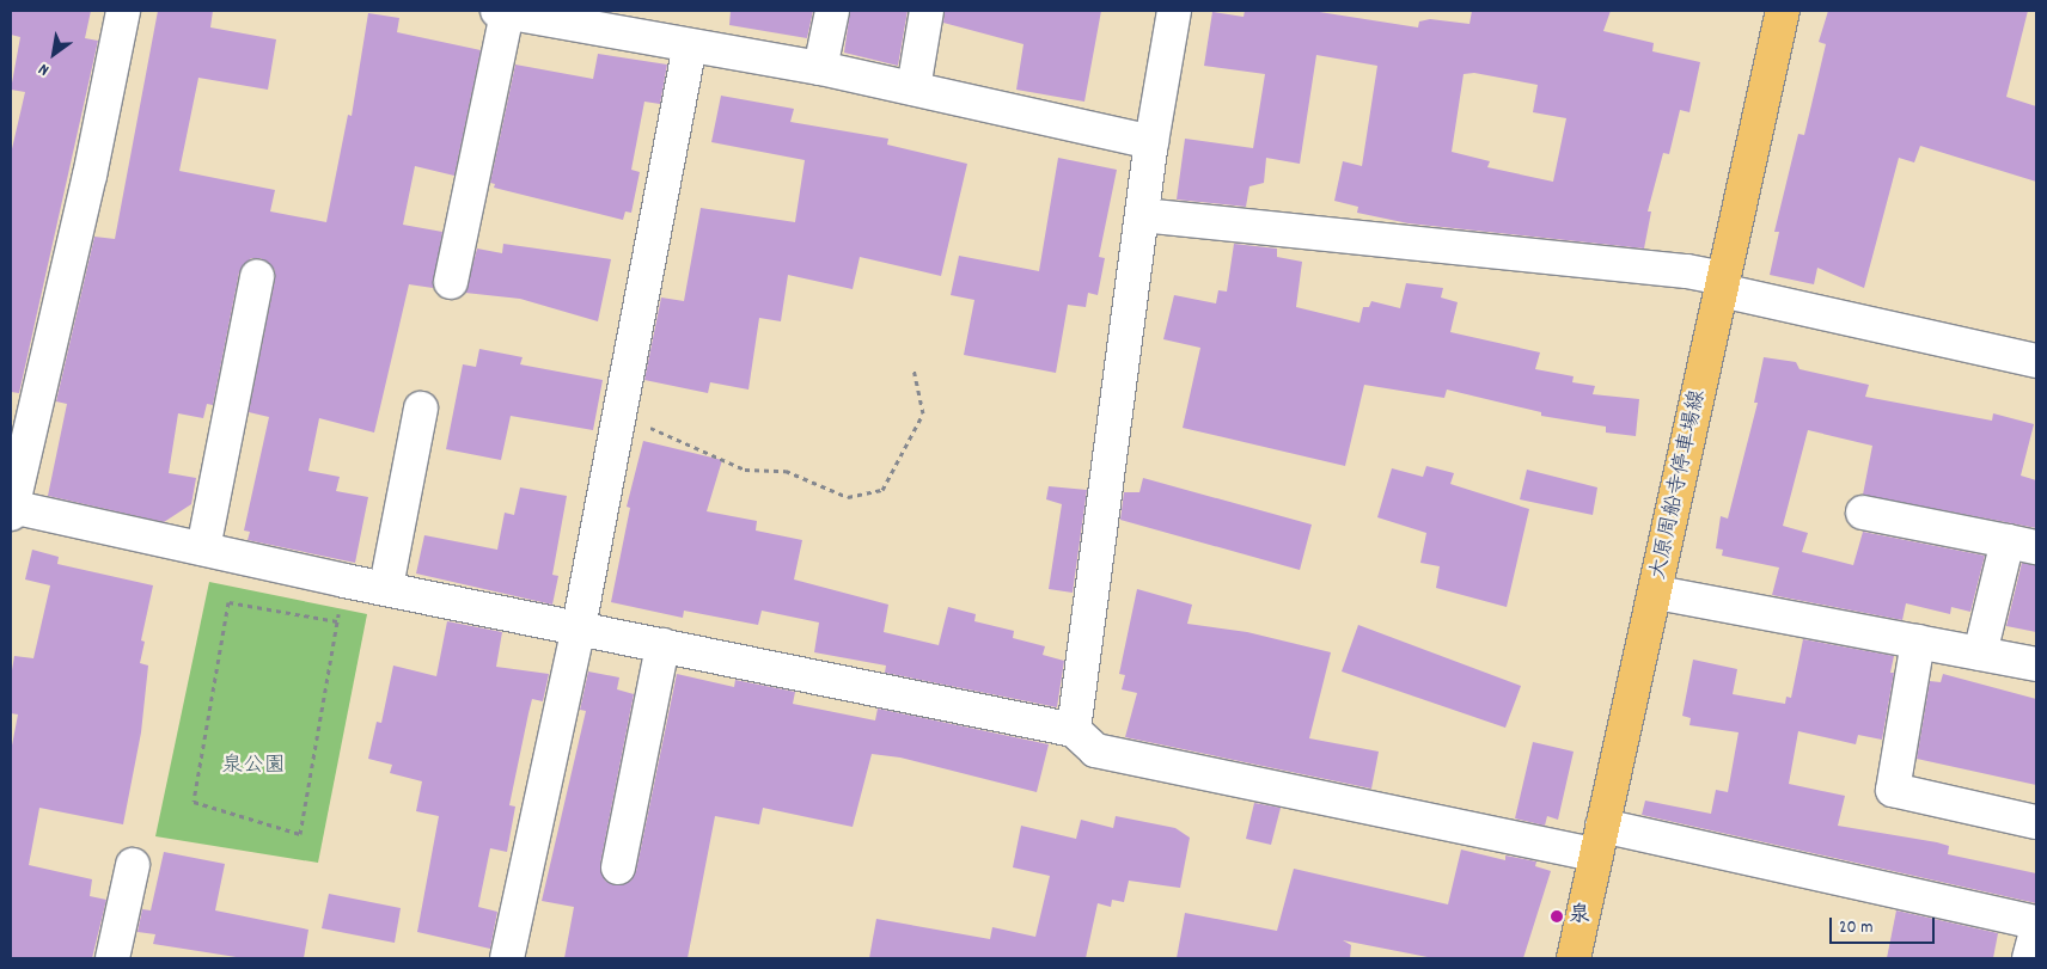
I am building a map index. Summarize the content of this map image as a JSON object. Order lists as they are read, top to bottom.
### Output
{
  "streets": {
    "main road": ["大原周船寺停車場線"]
  },
  "parks": ["泉公園"],
  "places": ["泉"],
  "scale_bar": "20 m",
  "north": "bottom left"
}
